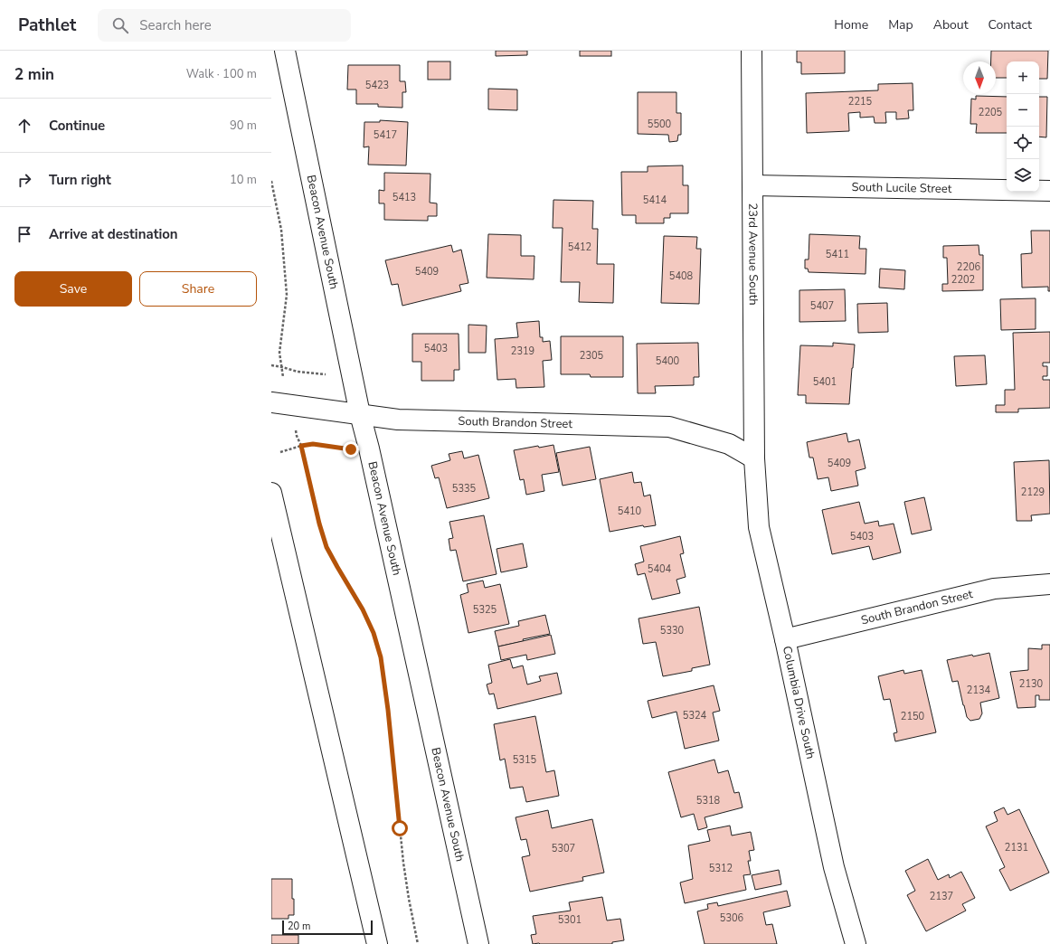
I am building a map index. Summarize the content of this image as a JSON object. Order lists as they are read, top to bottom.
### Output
{
  "streets": {
    "street": [
      "South Lucile Street",
      "Beacon Avenue South",
      "23rd Avenue South",
      "South Brandon Street",
      "Columbia Drive South"
    ]
  },
  "crossings": [
    ["South Lucile Street", "23rd Avenue South"],
    ["Beacon Avenue South", "South Brandon Street"],
    ["23rd Avenue South", "South Brandon Street"],
    ["23rd Avenue South", "Columbia Drive South"],
    ["South Brandon Street", "Columbia Drive South"]
  ],
  "house_numbers": [
    "5423",
    "2215",
    "2205",
    "5500",
    "5417",
    "5413",
    "5414",
    "5412",
    "5411",
    "2206",
    "5409",
    "5408",
    "2202",
    "5407",
    "5403",
    "2319",
    "2305",
    "5400",
    "5401",
    "5409",
    "5335",
    "2129",
    "5410",
    "5403",
    "5404",
    "5325",
    "5330",
    "2130",
    "2134",
    "5324",
    "2150",
    "5315",
    "5318",
    "2131",
    "5307",
    "5312",
    "2137",
    "5306",
    "5301"
  ],
  "scale_bar": "20 m",
  "north": "bottom",
  "page": {
    "header": "Pathlet",
    "search": "Search here",
    "nav": [
      "Home",
      "Map",
      "About",
      "Contact"
    ],
    "heading": ["2 min", "Walk · 100 m"],
    "map_buttons": ["+", "−"],
    "list": [
      ["Continue", "90 m"],
      ["Turn right", "10 m"],
      "Arrive at destination"
    ],
    "buttons": ["Save", "Share"],
    "scale": "20 m"
  }
}
